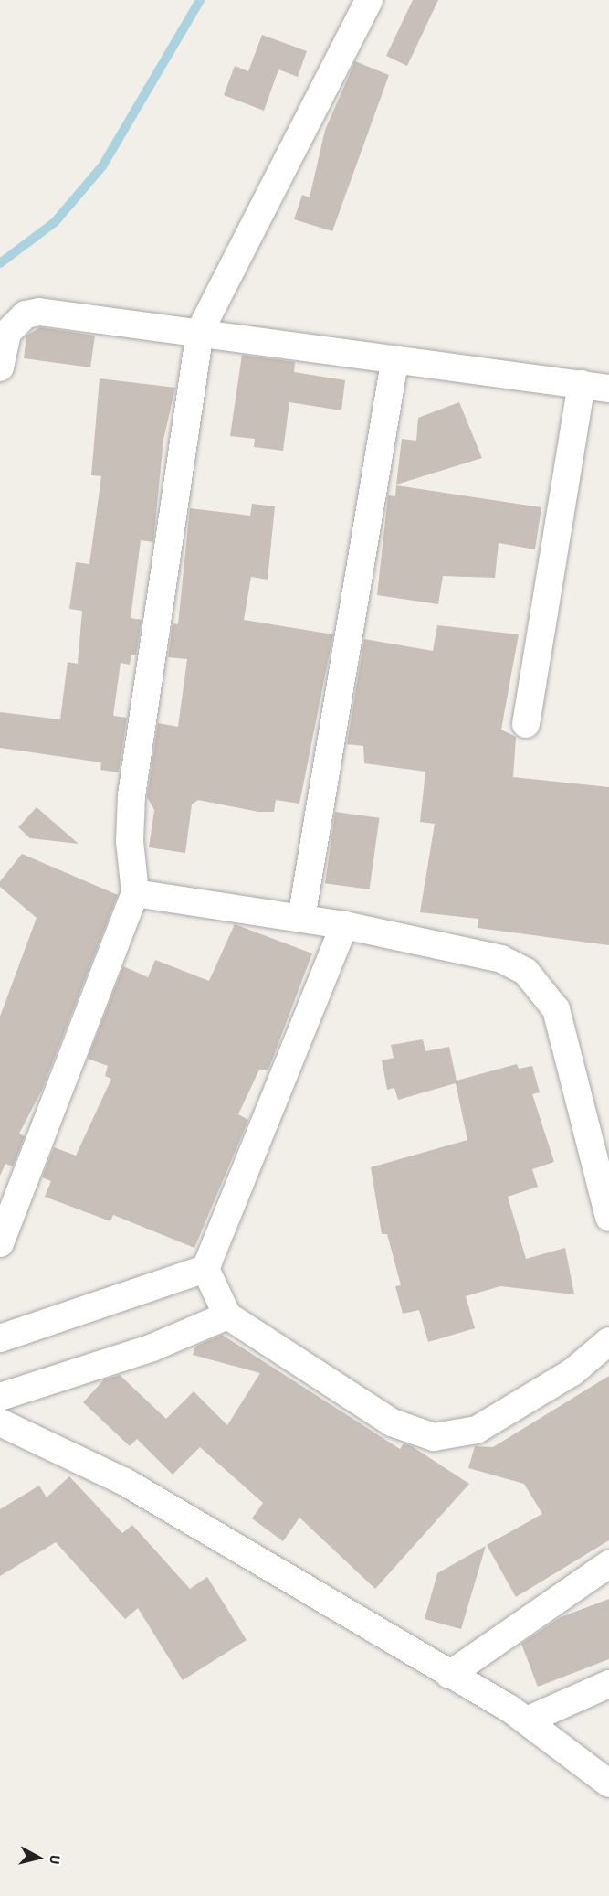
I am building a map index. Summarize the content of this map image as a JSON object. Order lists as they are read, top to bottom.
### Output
{
  "north": "right"
}
